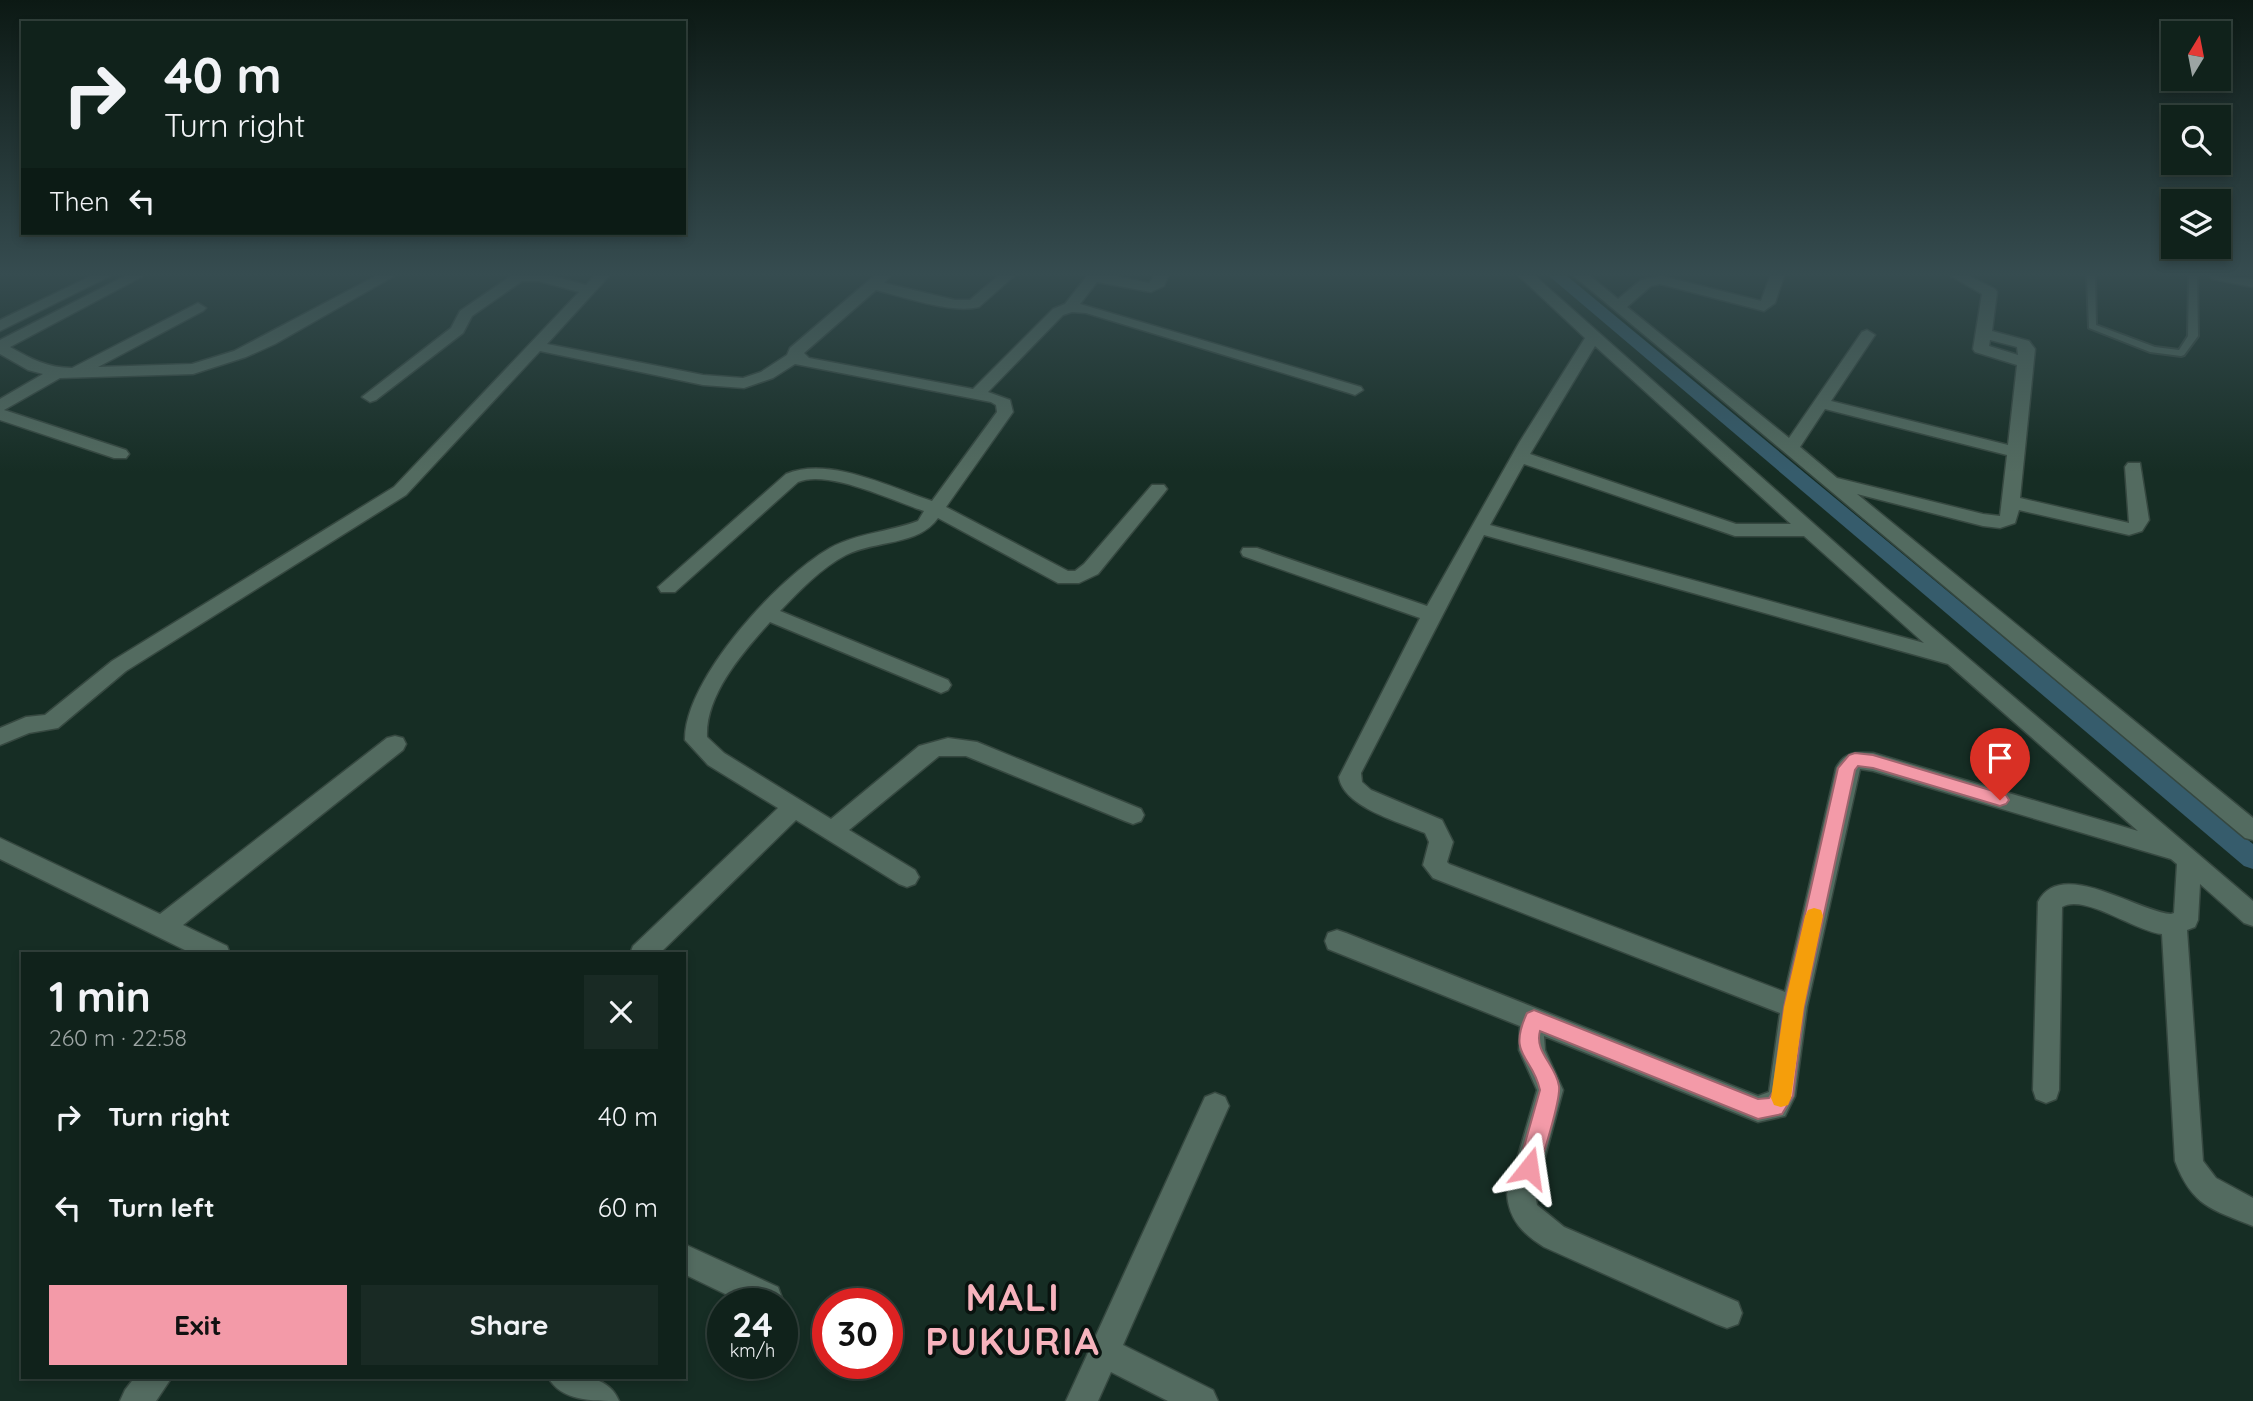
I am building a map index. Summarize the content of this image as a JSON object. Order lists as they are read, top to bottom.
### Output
{
  "districts": ["MALI PUKURIA"],
  "north": "top",
  "page": {
    "turn": ["40 m", "Turn right"],
    "then": "Then",
    "heading": ["1 min", "260 m · 22:58"],
    "list": [
      {
        "name": "Turn right",
        "value": "40 m"
      },
      {
        "name": "Turn left",
        "value": "60 m"
      }
    ],
    "buttons": ["Exit", "Share"],
    "speed": "24 km/h",
    "limit": "30"
  }
}
